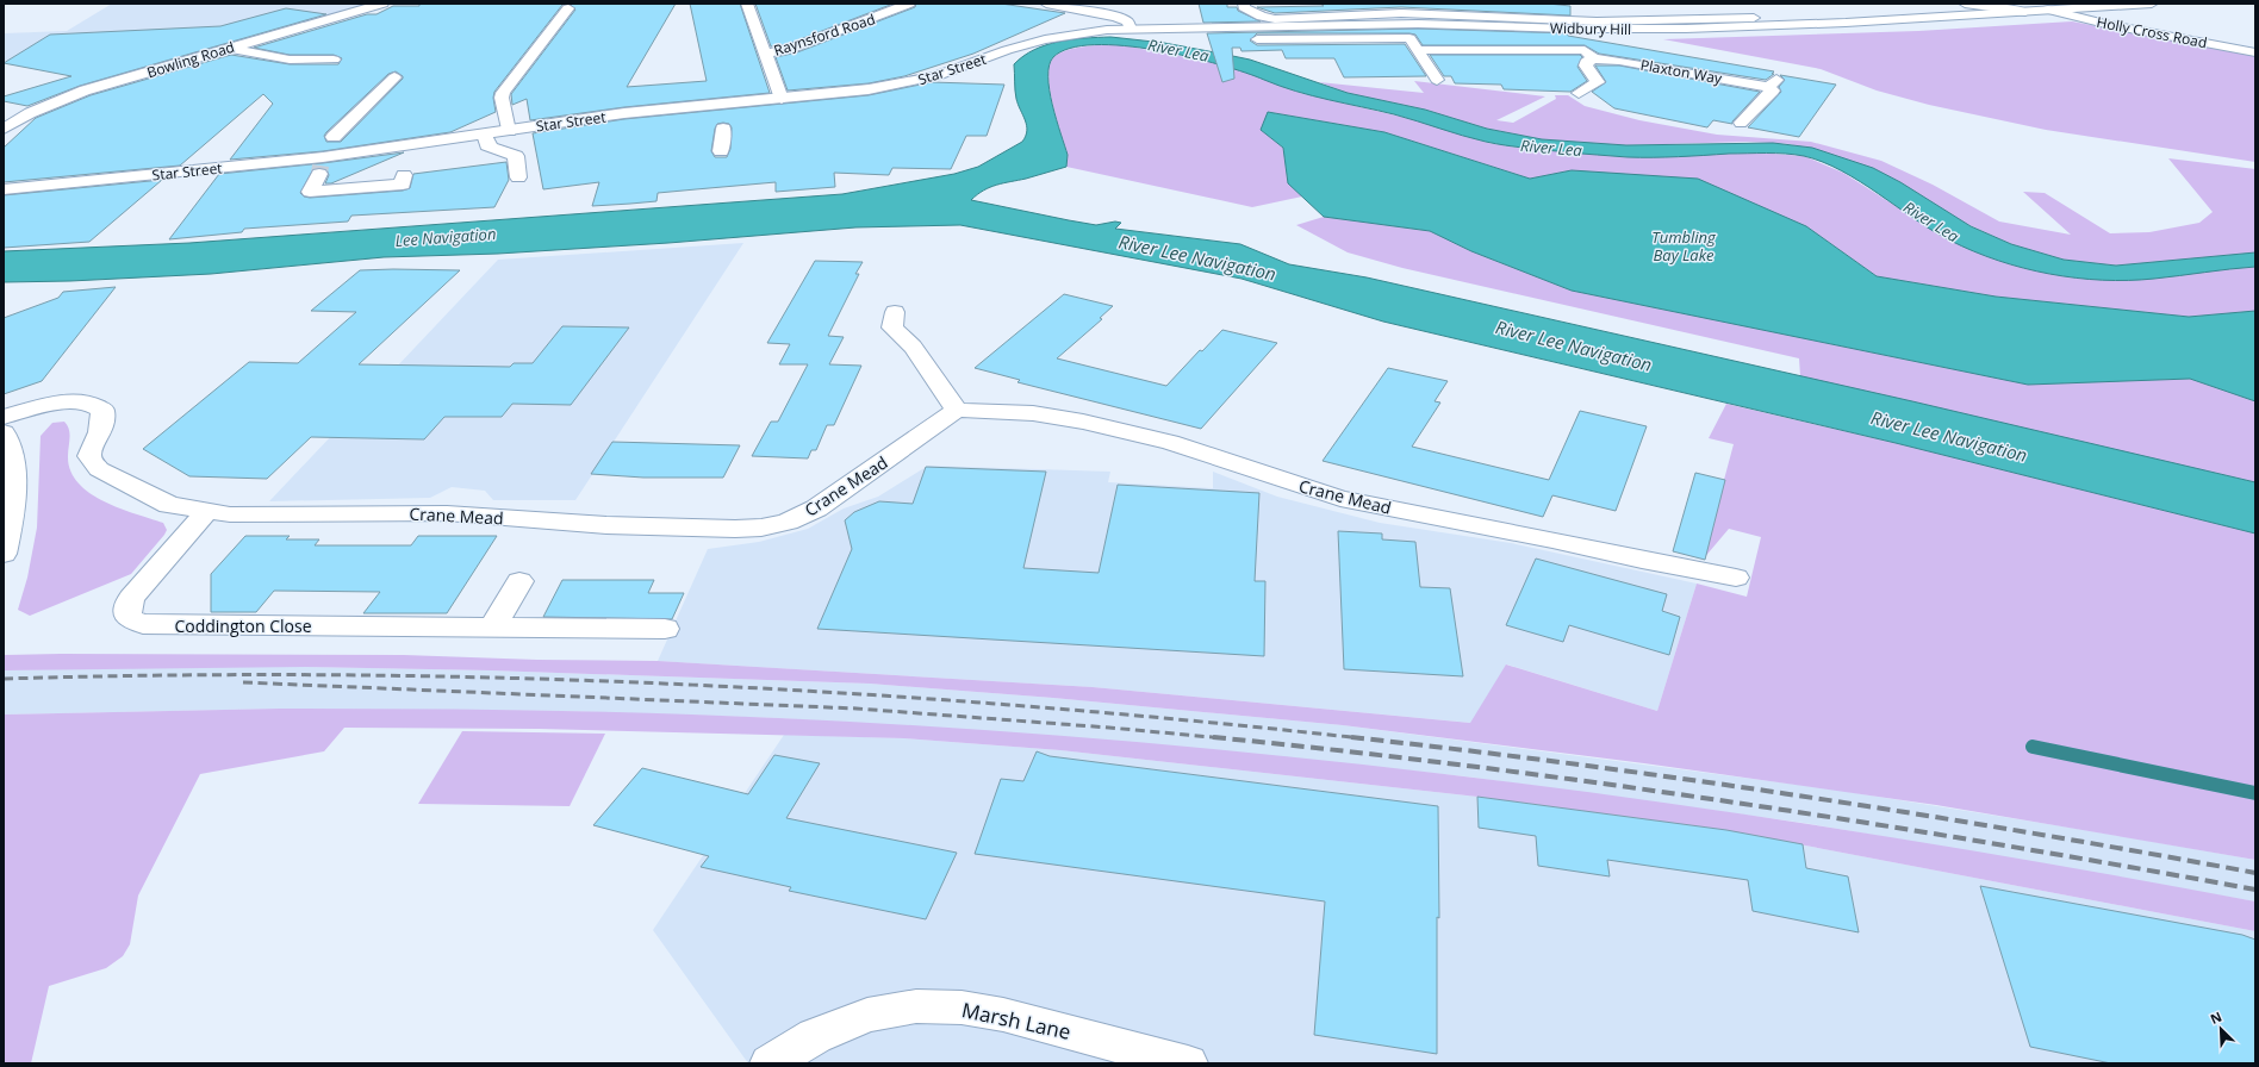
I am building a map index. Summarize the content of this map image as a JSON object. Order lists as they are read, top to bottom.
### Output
{
  "streets": {
    "street": [
      "Widbury Hill",
      "Holly Cross Road",
      "Raynsford Road",
      "Bowling Road",
      "Star Street",
      "Plaxton Way",
      "Crane Mead",
      "Coddington Close",
      "Marsh Lane"
    ]
  },
  "crossings": [
    ["Widbury Hill", "Holly Cross Road"],
    ["Widbury Hill", "Star Street"],
    ["Crane Mead", "Coddington Close"]
  ],
  "water": [
    "River Lea",
    "Lee Navigation",
    "Tumbling Bay Lake",
    "River Lee Navigation"
  ],
  "north": "top left"
}
